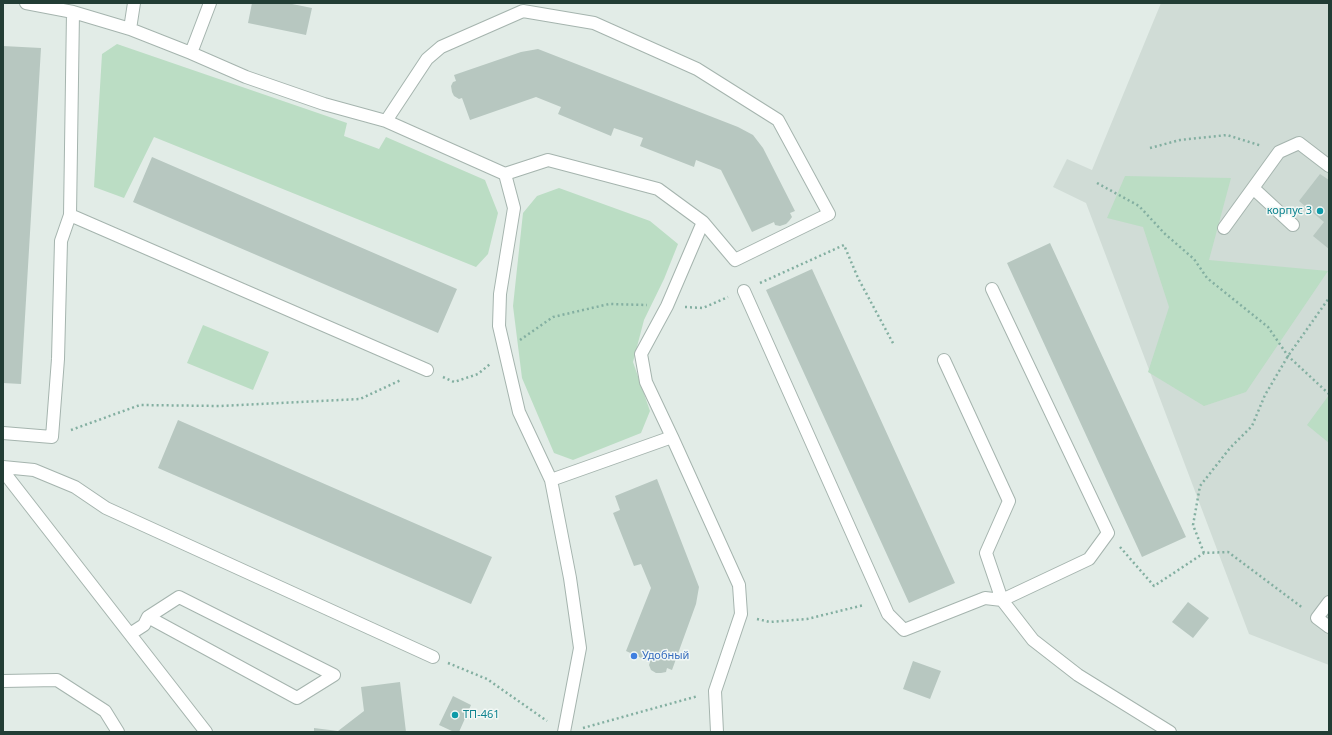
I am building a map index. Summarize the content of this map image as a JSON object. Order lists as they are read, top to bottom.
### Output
{
  "places": ["корпус 3", "Удобный", "ТП-461"]
}
